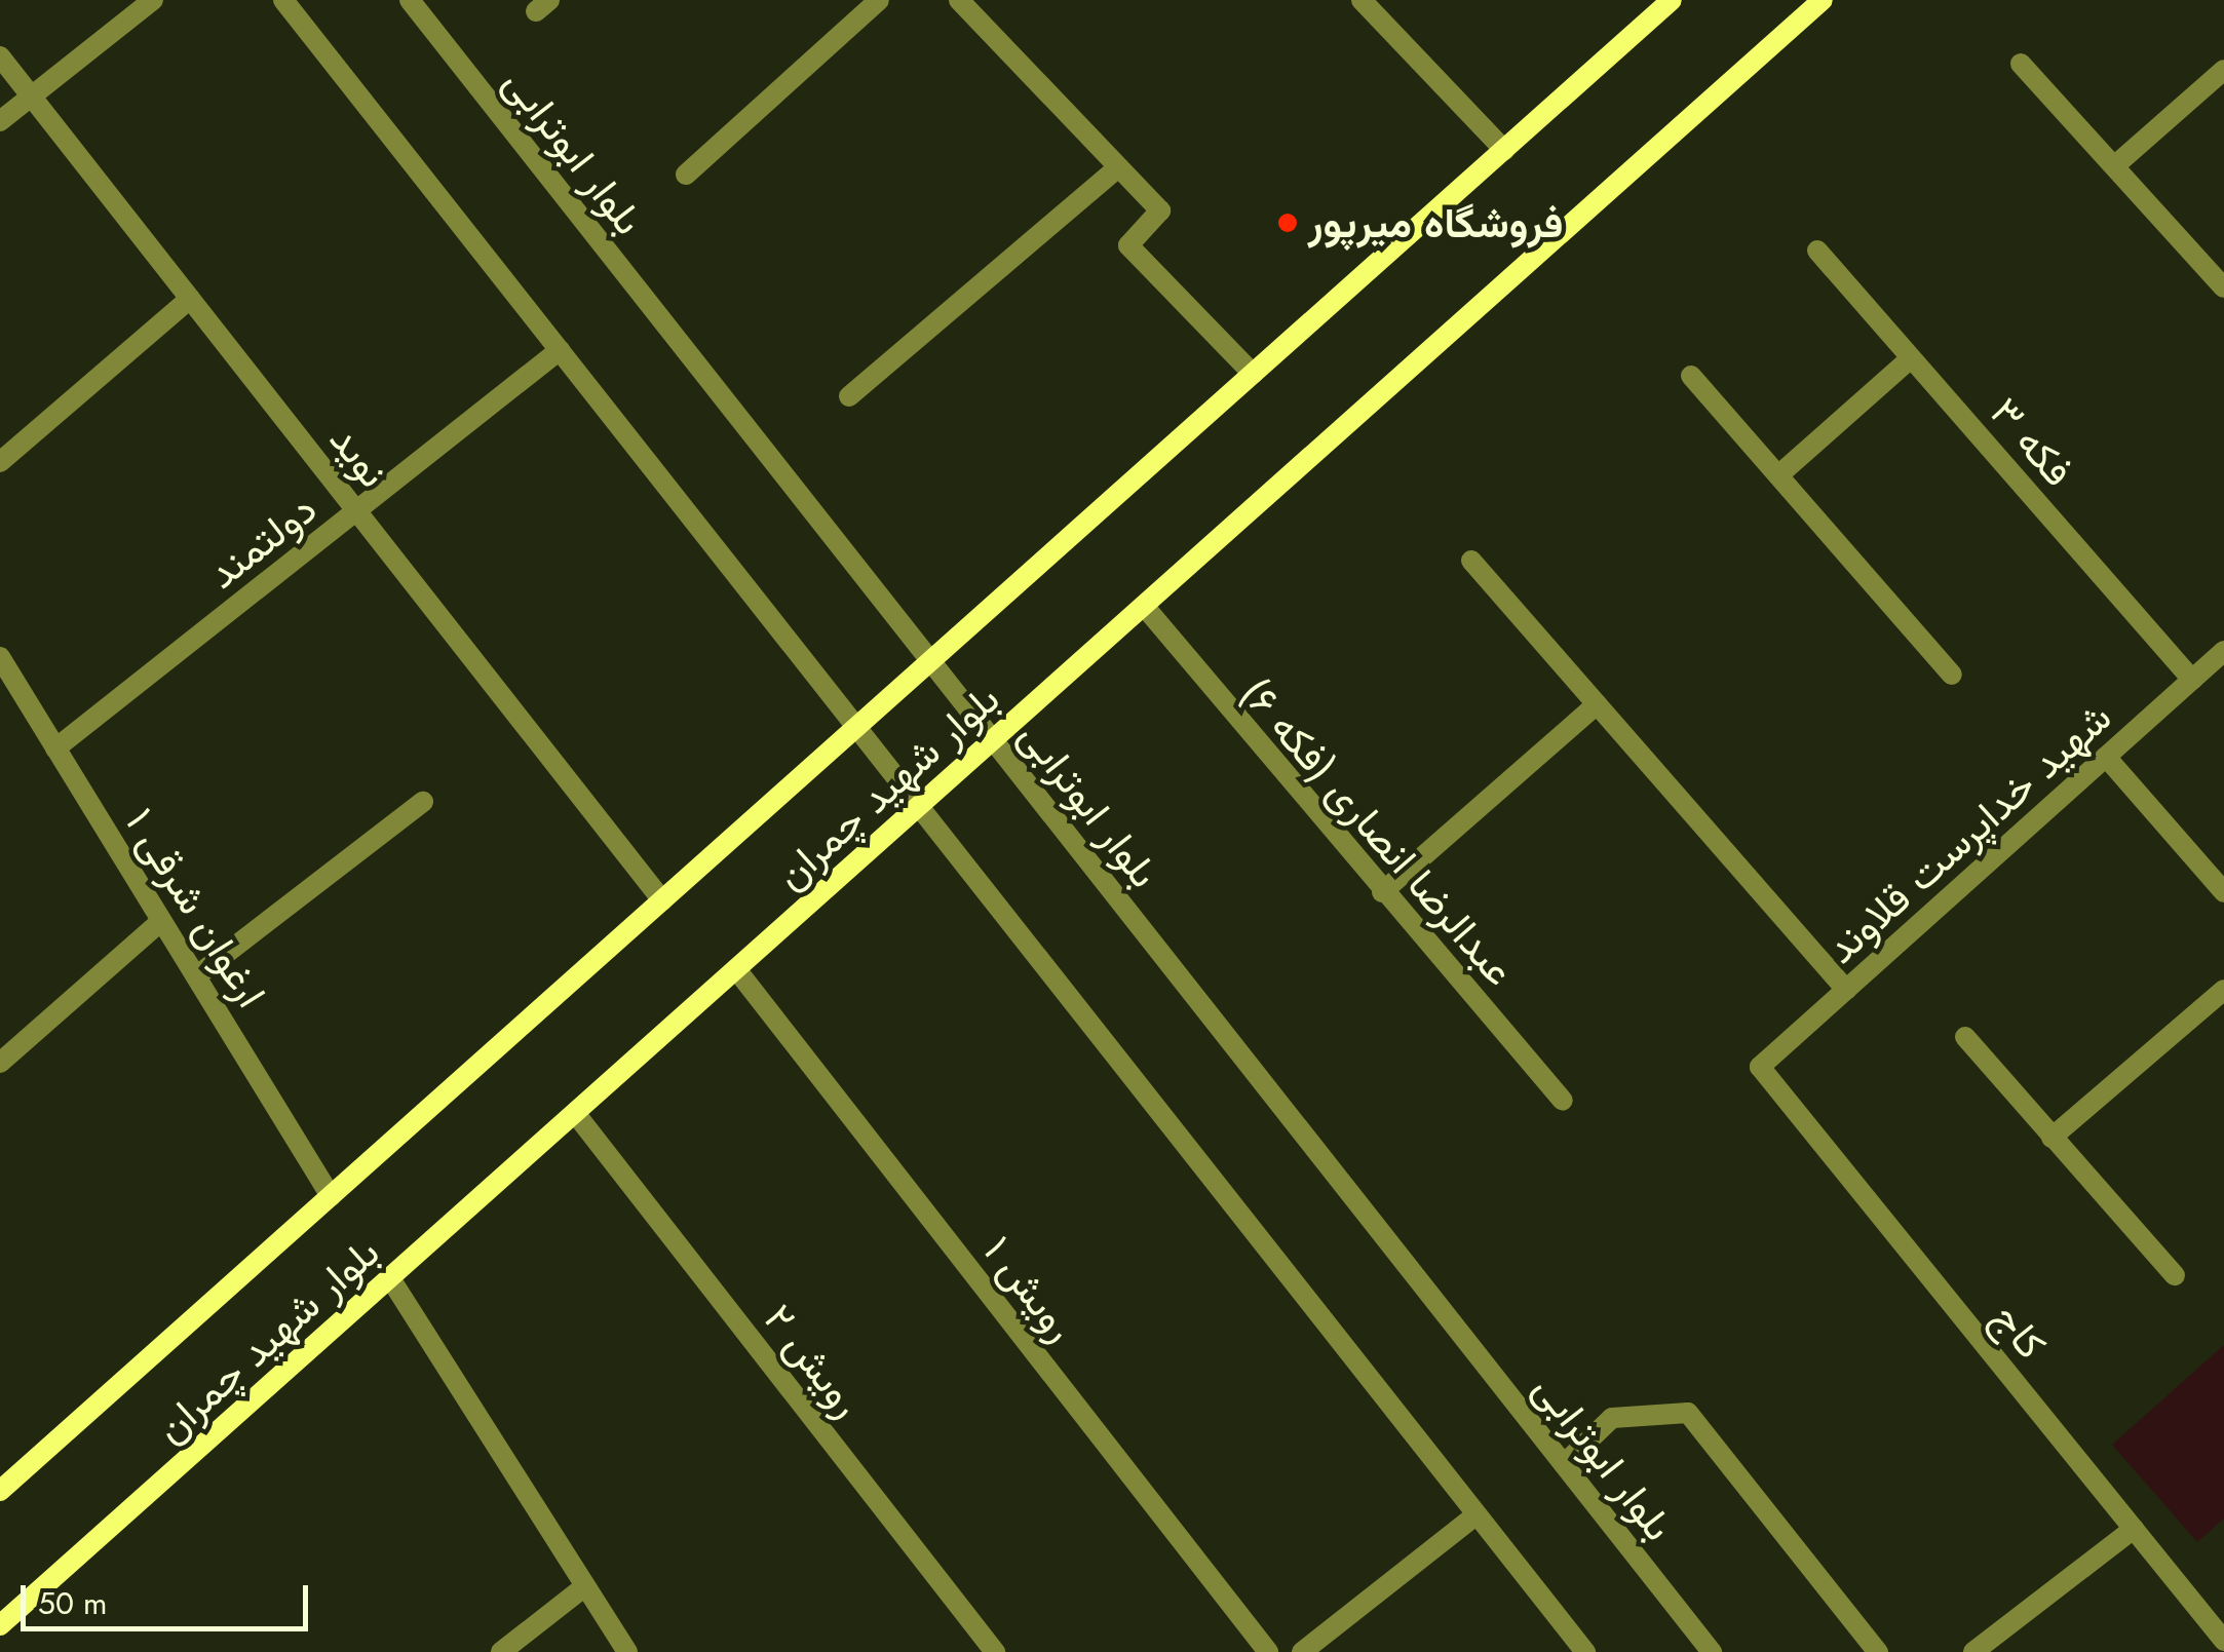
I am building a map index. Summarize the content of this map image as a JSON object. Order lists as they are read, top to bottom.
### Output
{
  "streets": {
    "main road": ["بلوار شهید چمران"],
    "street": [
      "بلوار ابوترابی",
      "فکه ۳",
      "نوید",
      "دولتمند",
      "عبدالرضا انصاری (فکه ۶)",
      "شهید خداپرست قلاوند",
      "ارغوان شرقی ۱",
      "رویش ۱",
      "کاج",
      "رویش ۲"
    ]
  },
  "crossings": [
    ["بلوار ابوترابی", "بلوار شهید چمران"],
    ["فکه ۳", "شهید خداپرست قلاوند"],
    ["نوید", "دولتمند"],
    ["نوید", "بلوار شهید چمران"],
    ["دولتمند", "ارغوان شرقی ۱"],
    ["بلوار شهید چمران", "عبدالرضا انصاری (فکه ۶)"],
    ["بلوار شهید چمران", "ارغوان شرقی ۱"],
    ["بلوار شهید چمران", "رویش ۱"],
    ["بلوار شهید چمران", "رویش ۲"],
    ["شهید خداپرست قلاوند", "کاج"]
  ],
  "places": ["فروشگاه میرپور"],
  "scale_bar": "50 m"
}
